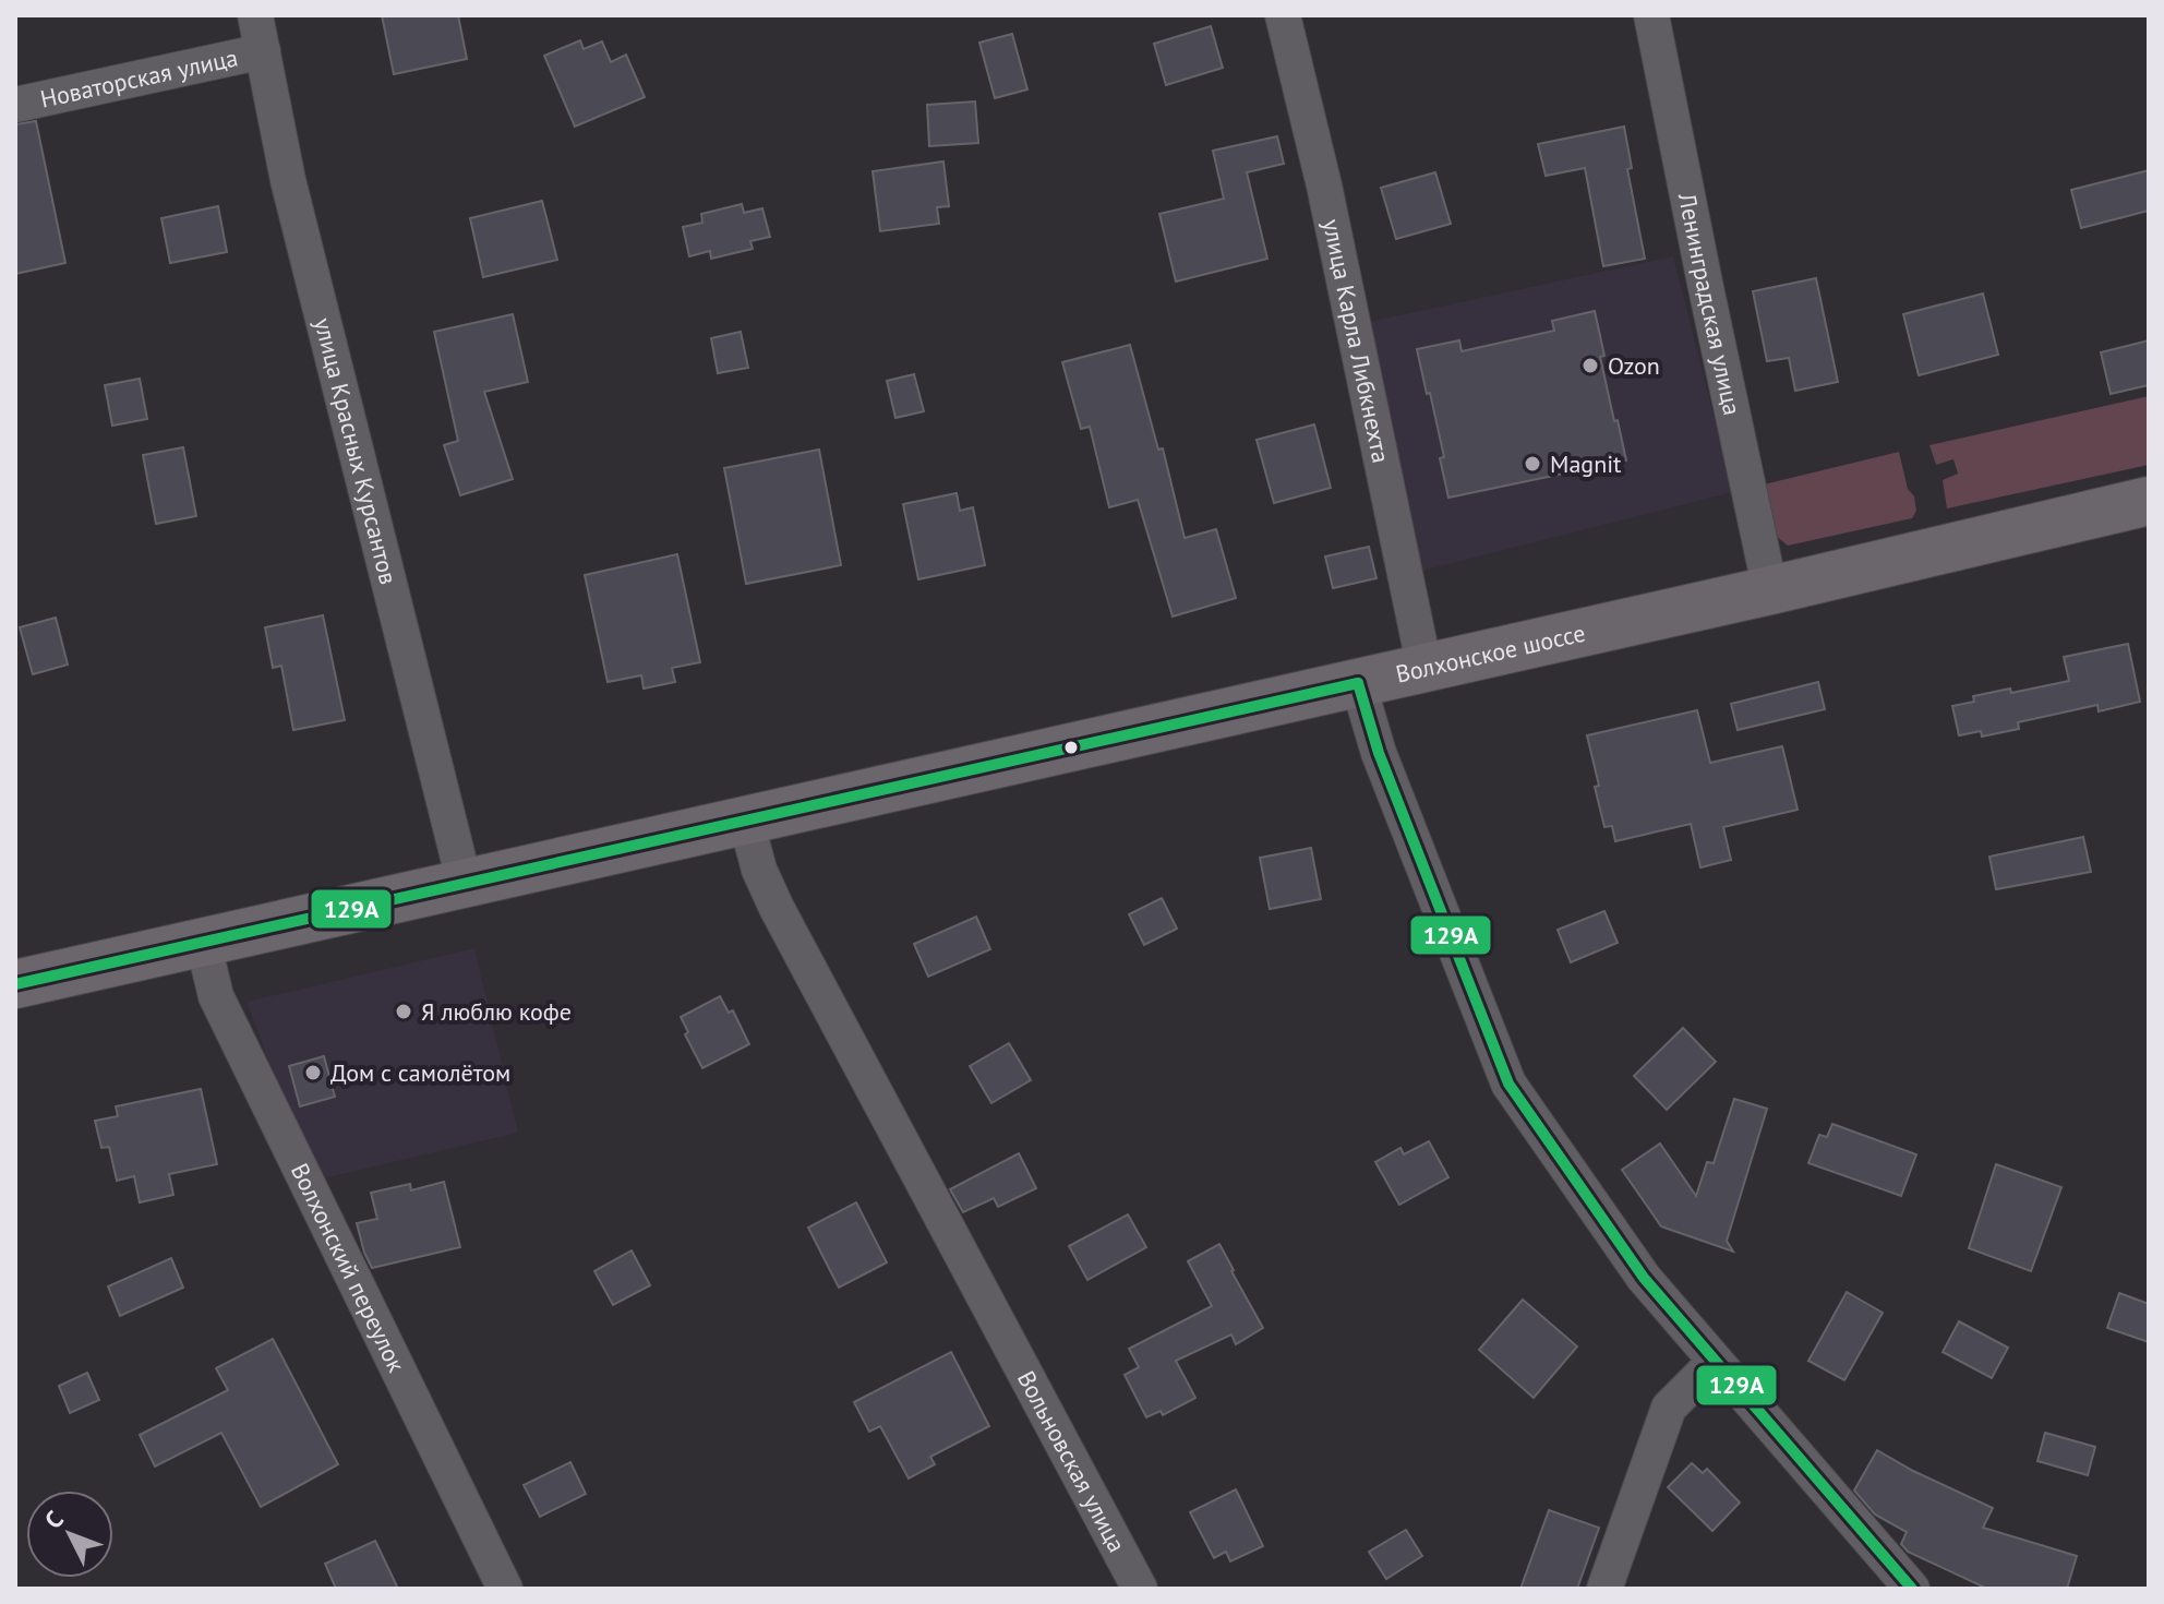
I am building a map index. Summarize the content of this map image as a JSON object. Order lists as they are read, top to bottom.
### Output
{
  "streets": {
    "main road": ["Волхонское шоссе"],
    "street": [
      "Новаторская улица",
      "Ленинградская улица",
      "улица Карла Либкнехта",
      "улица Красных Курсантов",
      "Волхонский переулок",
      "Вольновская улица"
    ]
  },
  "crossings": [
    ["Новаторская улица", "улица Красных Курсантов"],
    ["Ленинградская улица", "Волхонское шоссе"],
    ["улица Карла Либкнехта", "Волхонское шоссе"],
    ["улица Красных Курсантов", "Волхонское шоссе"],
    ["Волхонское шоссе", "Волхонский переулок"],
    ["Волхонское шоссе", "Вольновская улица"]
  ],
  "places": [
    "Ozon",
    "Magnit",
    "Я люблю кофе",
    "Дом с самолётом"
  ],
  "lines": ["transit line 129А"],
  "north": "top left"
}
